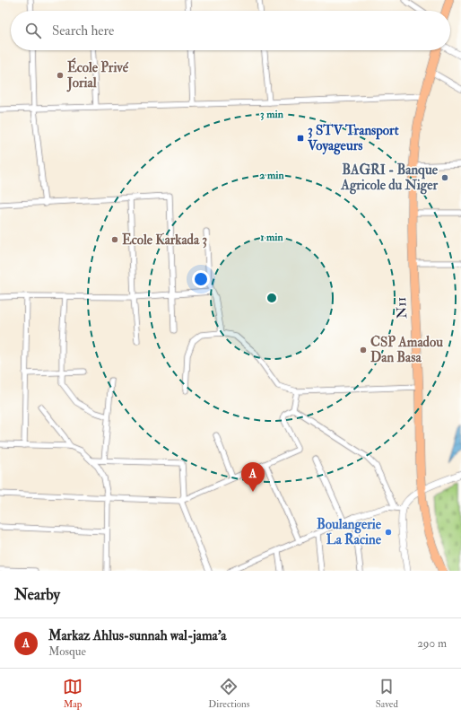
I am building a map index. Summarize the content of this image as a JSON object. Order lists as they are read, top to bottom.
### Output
{
  "streets": {
    "main road": ["N11"]
  },
  "places": {
    "other": [
      "École Privé Jorial",
      "BAGRI - Banque Agricole du Niger",
      "Ecole Karkada 3",
      "CSP Amadou Dan Basa",
      "Boulangerie La Racine"
    ],
    "transit": ["3 STV Transport Voyageurs"]
  },
  "page": {
    "search": "Search here",
    "pins": "A",
    "heading": "Nearby",
    "list": [
      {
        "mark": "A",
        "name": "Markaz Ahlus-sunnah wal-jama'a",
        "note": "Mosque",
        "value": "290 m"
      }
    ],
    "nav": ["Map", "Directions", "Saved"]
  },
  "rings": ["3 min", "2 min", "1 min"]
}
